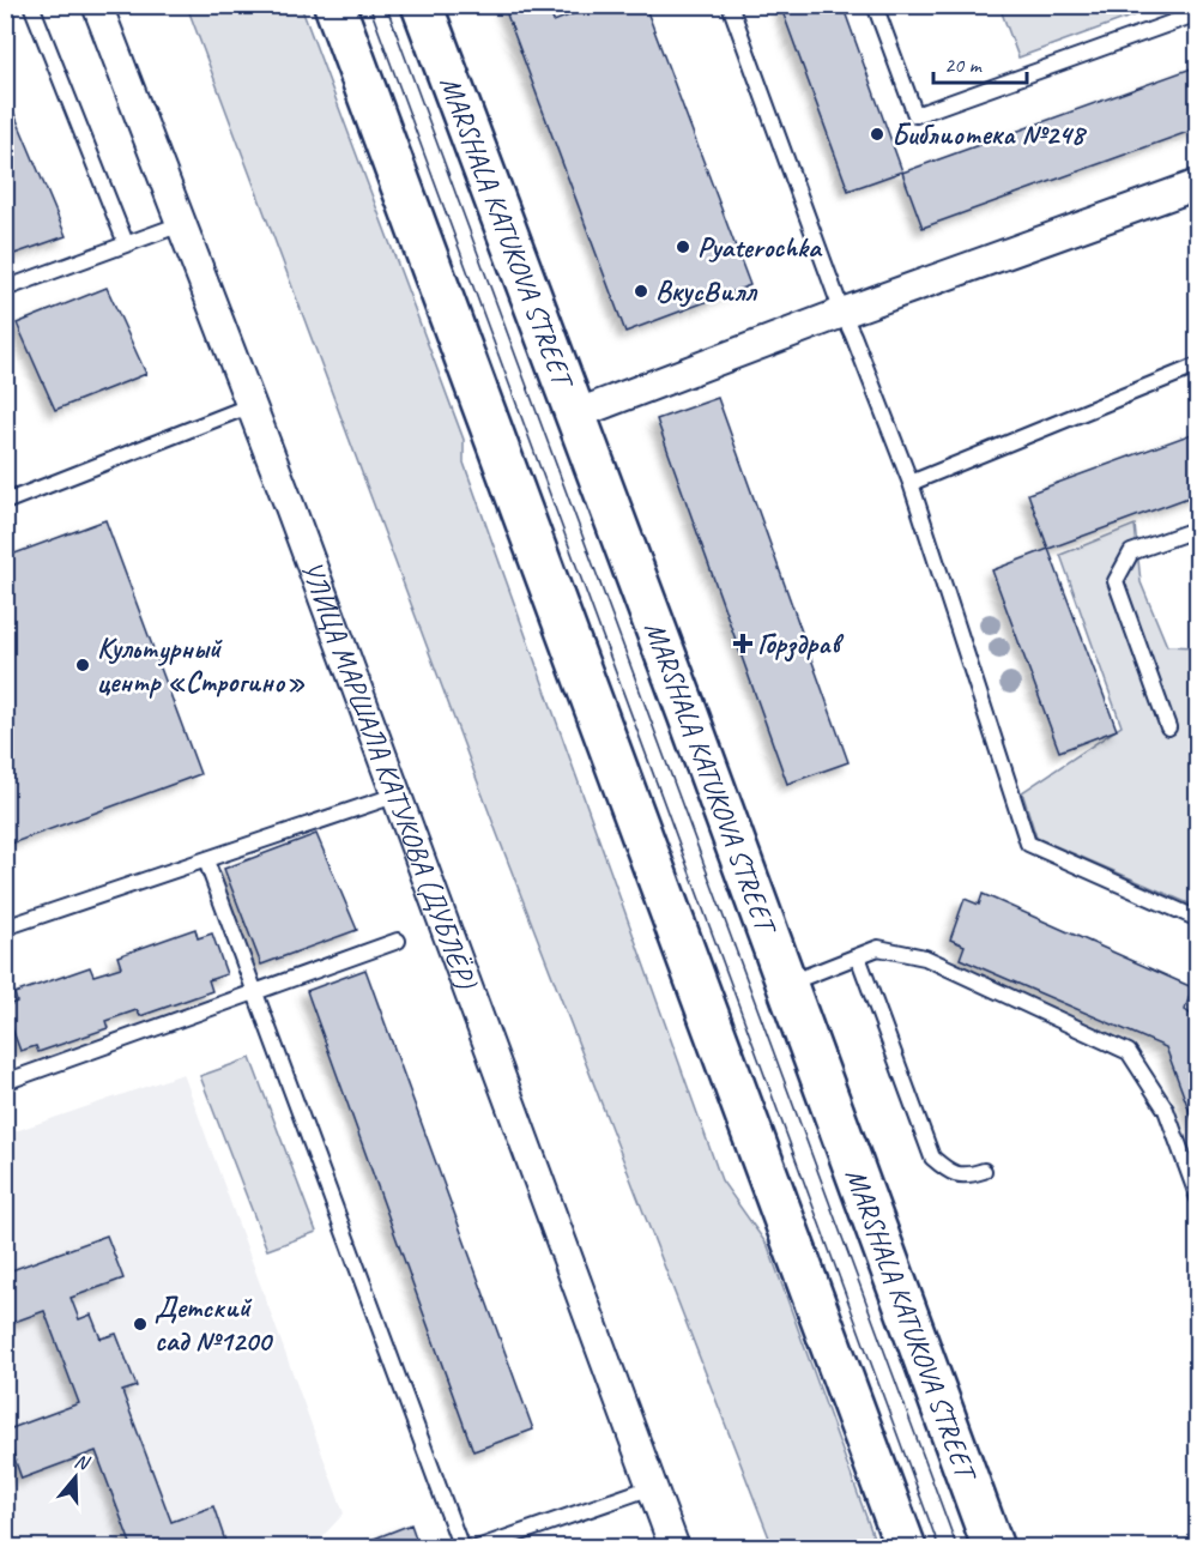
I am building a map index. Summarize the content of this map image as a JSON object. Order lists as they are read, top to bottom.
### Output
{
  "streets": {
    "main road": ["MARSHALA KATUKOVA STREET"],
    "street": ["УЛИЦА МАРШАЛА КАТУКОВА (ДУБЛЁР)"]
  },
  "places": {
    "other": [
      "Библиотека №248",
      "Pyaterochka",
      "ВкусВилл",
      "Культурный центр «Строгино»",
      "Детский сад №1200"
    ],
    "health": ["Горздрав"]
  },
  "scale_bar": "20 m",
  "north": "top"
}
